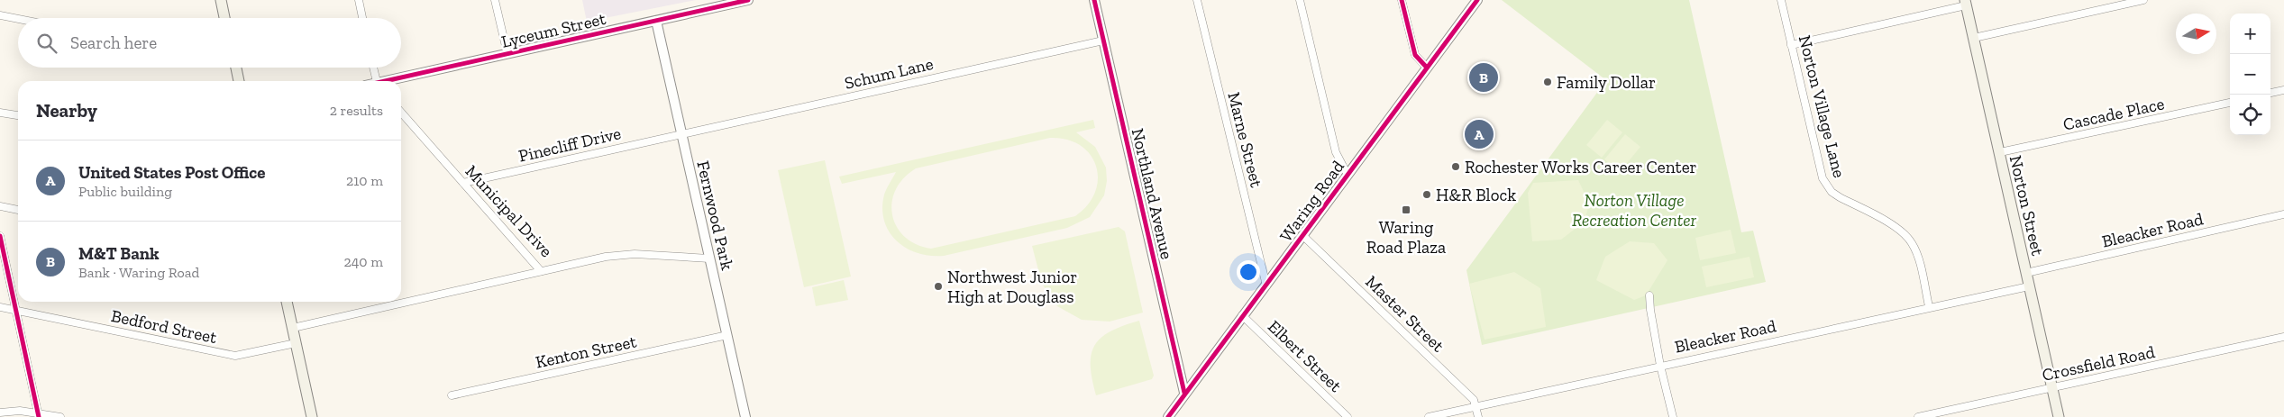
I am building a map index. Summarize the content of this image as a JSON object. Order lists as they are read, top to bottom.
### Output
{
  "streets": {
    "main road": ["Norton Street"],
    "street": [
      "Lyceum Street",
      "Schum Lane",
      "Norton Village Lane",
      "Cascade Place",
      "Marne Street",
      "Pinecliff Drive",
      "Northland Avenue",
      "Waring Road",
      "Municipal Drive",
      "Fernwood Park",
      "Bleacker Road",
      "Master Street",
      "Bedford Street",
      "Kenton Street",
      "Elbert Street",
      "Crossfield Road"
    ]
  },
  "crossings": [
    ["Lyceum Street", "Fernwood Park"],
    ["Schum Lane", "Pinecliff Drive"],
    ["Schum Lane", "Northland Avenue"],
    ["Schum Lane", "Fernwood Park"],
    ["Norton Village Lane", "Bleacker Road"],
    ["Cascade Place", "Norton Street"],
    ["Marne Street", "Waring Road"],
    ["Pinecliff Drive", "Municipal Drive"],
    ["Pinecliff Drive", "Fernwood Park"],
    ["Northland Avenue", "Waring Road"],
    ["Waring Road", "Master Street"],
    ["Waring Road", "Elbert Street"],
    ["Norton Street", "Bleacker Road"],
    ["Norton Street", "Crossfield Road"],
    ["Municipal Drive", "Fernwood Park"],
    ["Fernwood Park", "Kenton Street"],
    ["Bleacker Road", "Master Street"]
  ],
  "parks": ["Norton Village Recreation Center"],
  "places": {
    "other": [
      "Family Dollar",
      "Rochester Works Career Center",
      "H&R Block",
      "Northwest Junior High at Douglass"
    ],
    "transit": ["Waring Road Plaza"]
  },
  "north": "right",
  "page": {
    "map_buttons": ["+", "−"],
    "search": "Search here",
    "pins": ["B", "A"],
    "heading": ["Nearby", "2 results"],
    "list": [
      {
        "mark": "A",
        "name": "United States Post Office",
        "note": "Public building",
        "value": "210 m"
      },
      {
        "mark": "B",
        "name": "M&T Bank",
        "note": "Bank · Waring Road",
        "value": "240 m"
      }
    ]
  }
}
